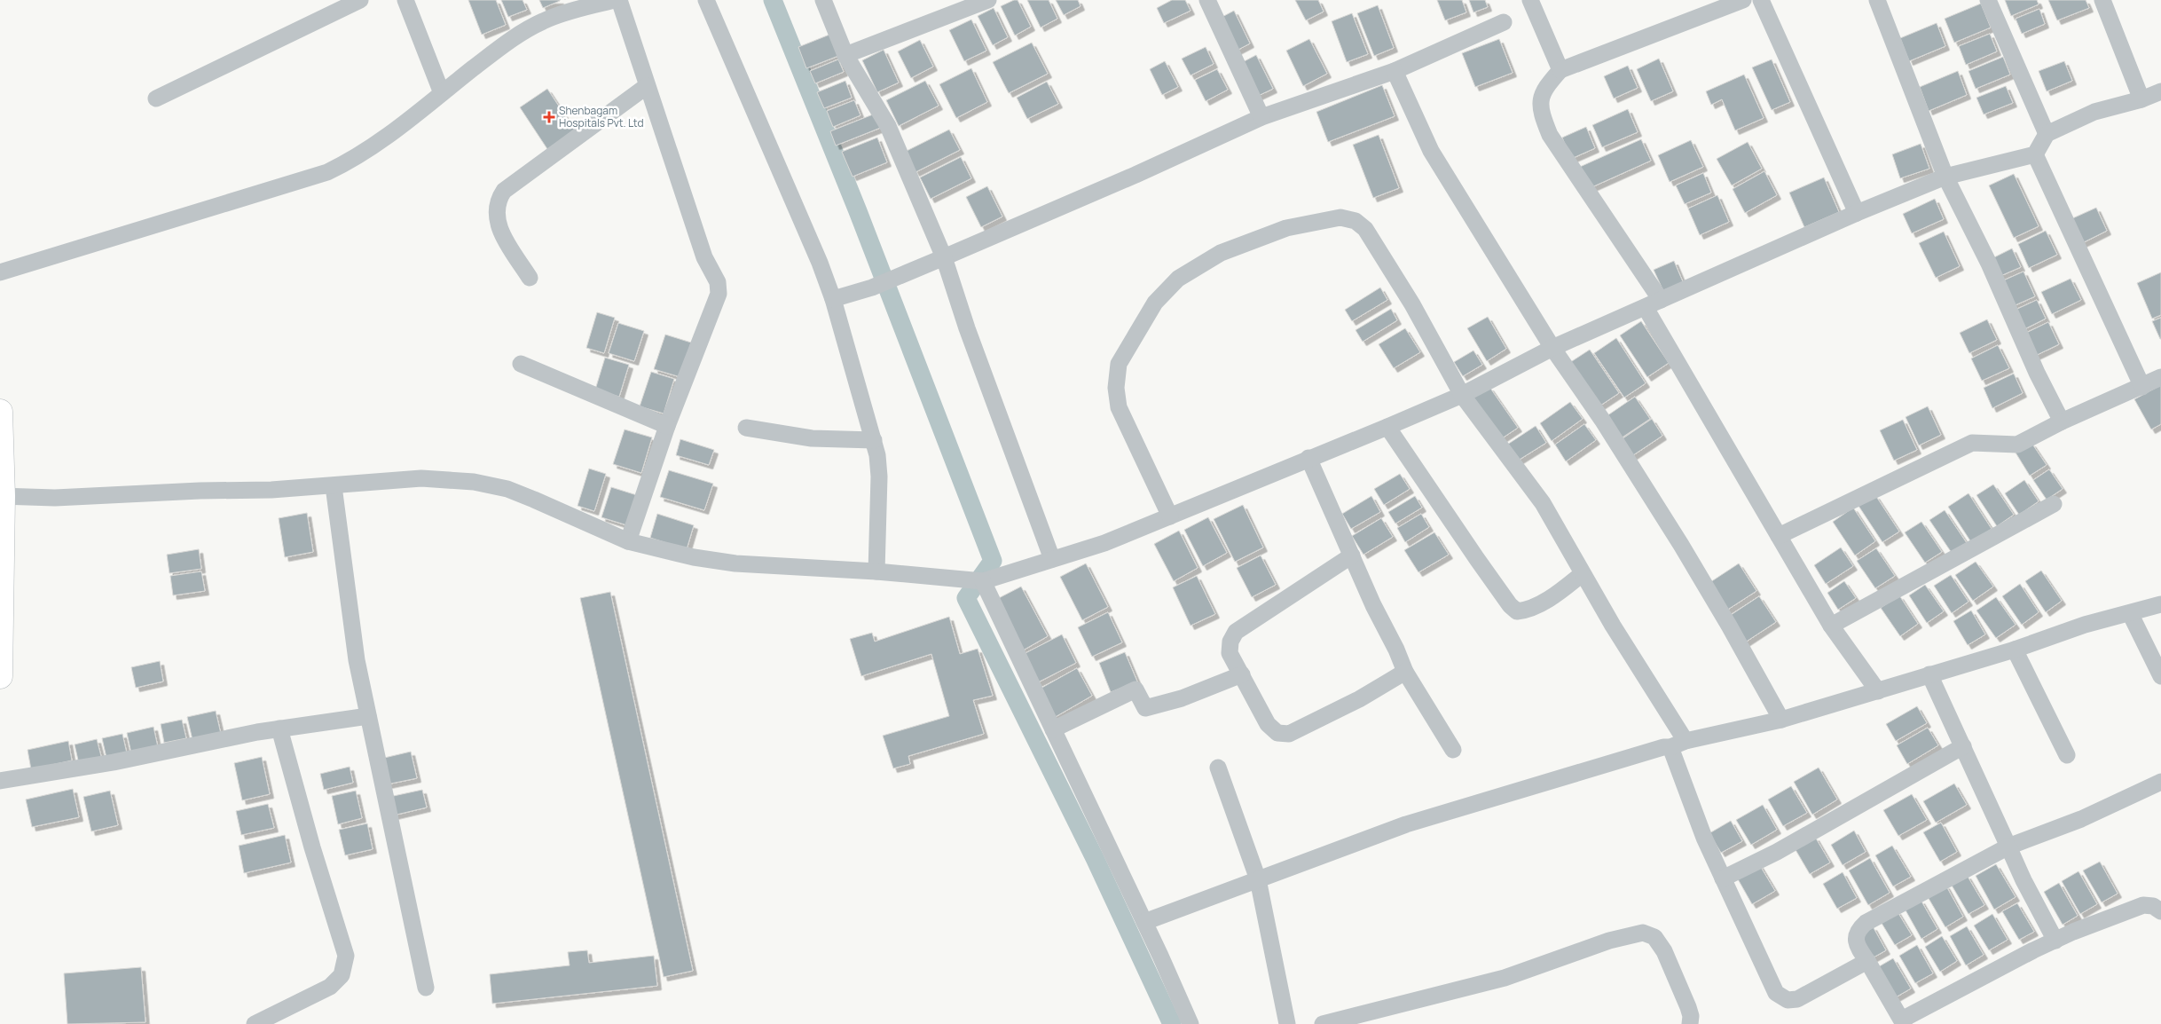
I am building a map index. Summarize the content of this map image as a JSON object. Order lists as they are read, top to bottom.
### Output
{
  "places": {
    "health": ["Shenbagam Hospitals Pvt. Ltd"]
  }
}
